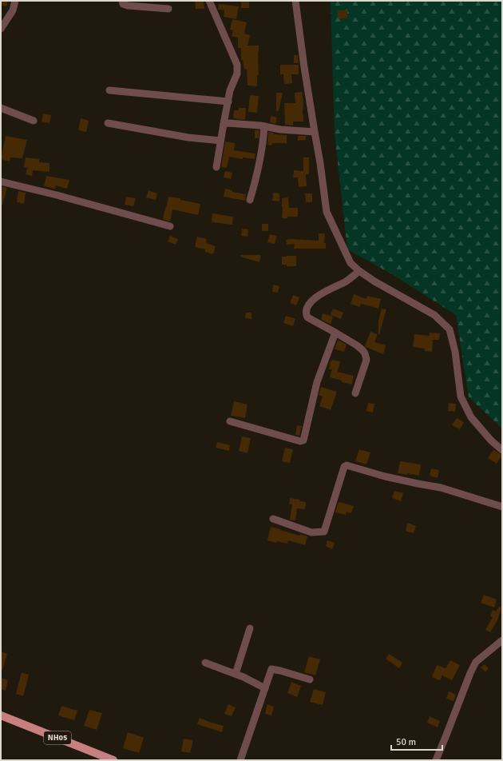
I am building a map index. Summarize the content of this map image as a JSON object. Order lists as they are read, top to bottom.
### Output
{
  "streets": {
    "main road": ["NH05"]
  },
  "scale_bar": "50 m"
}
